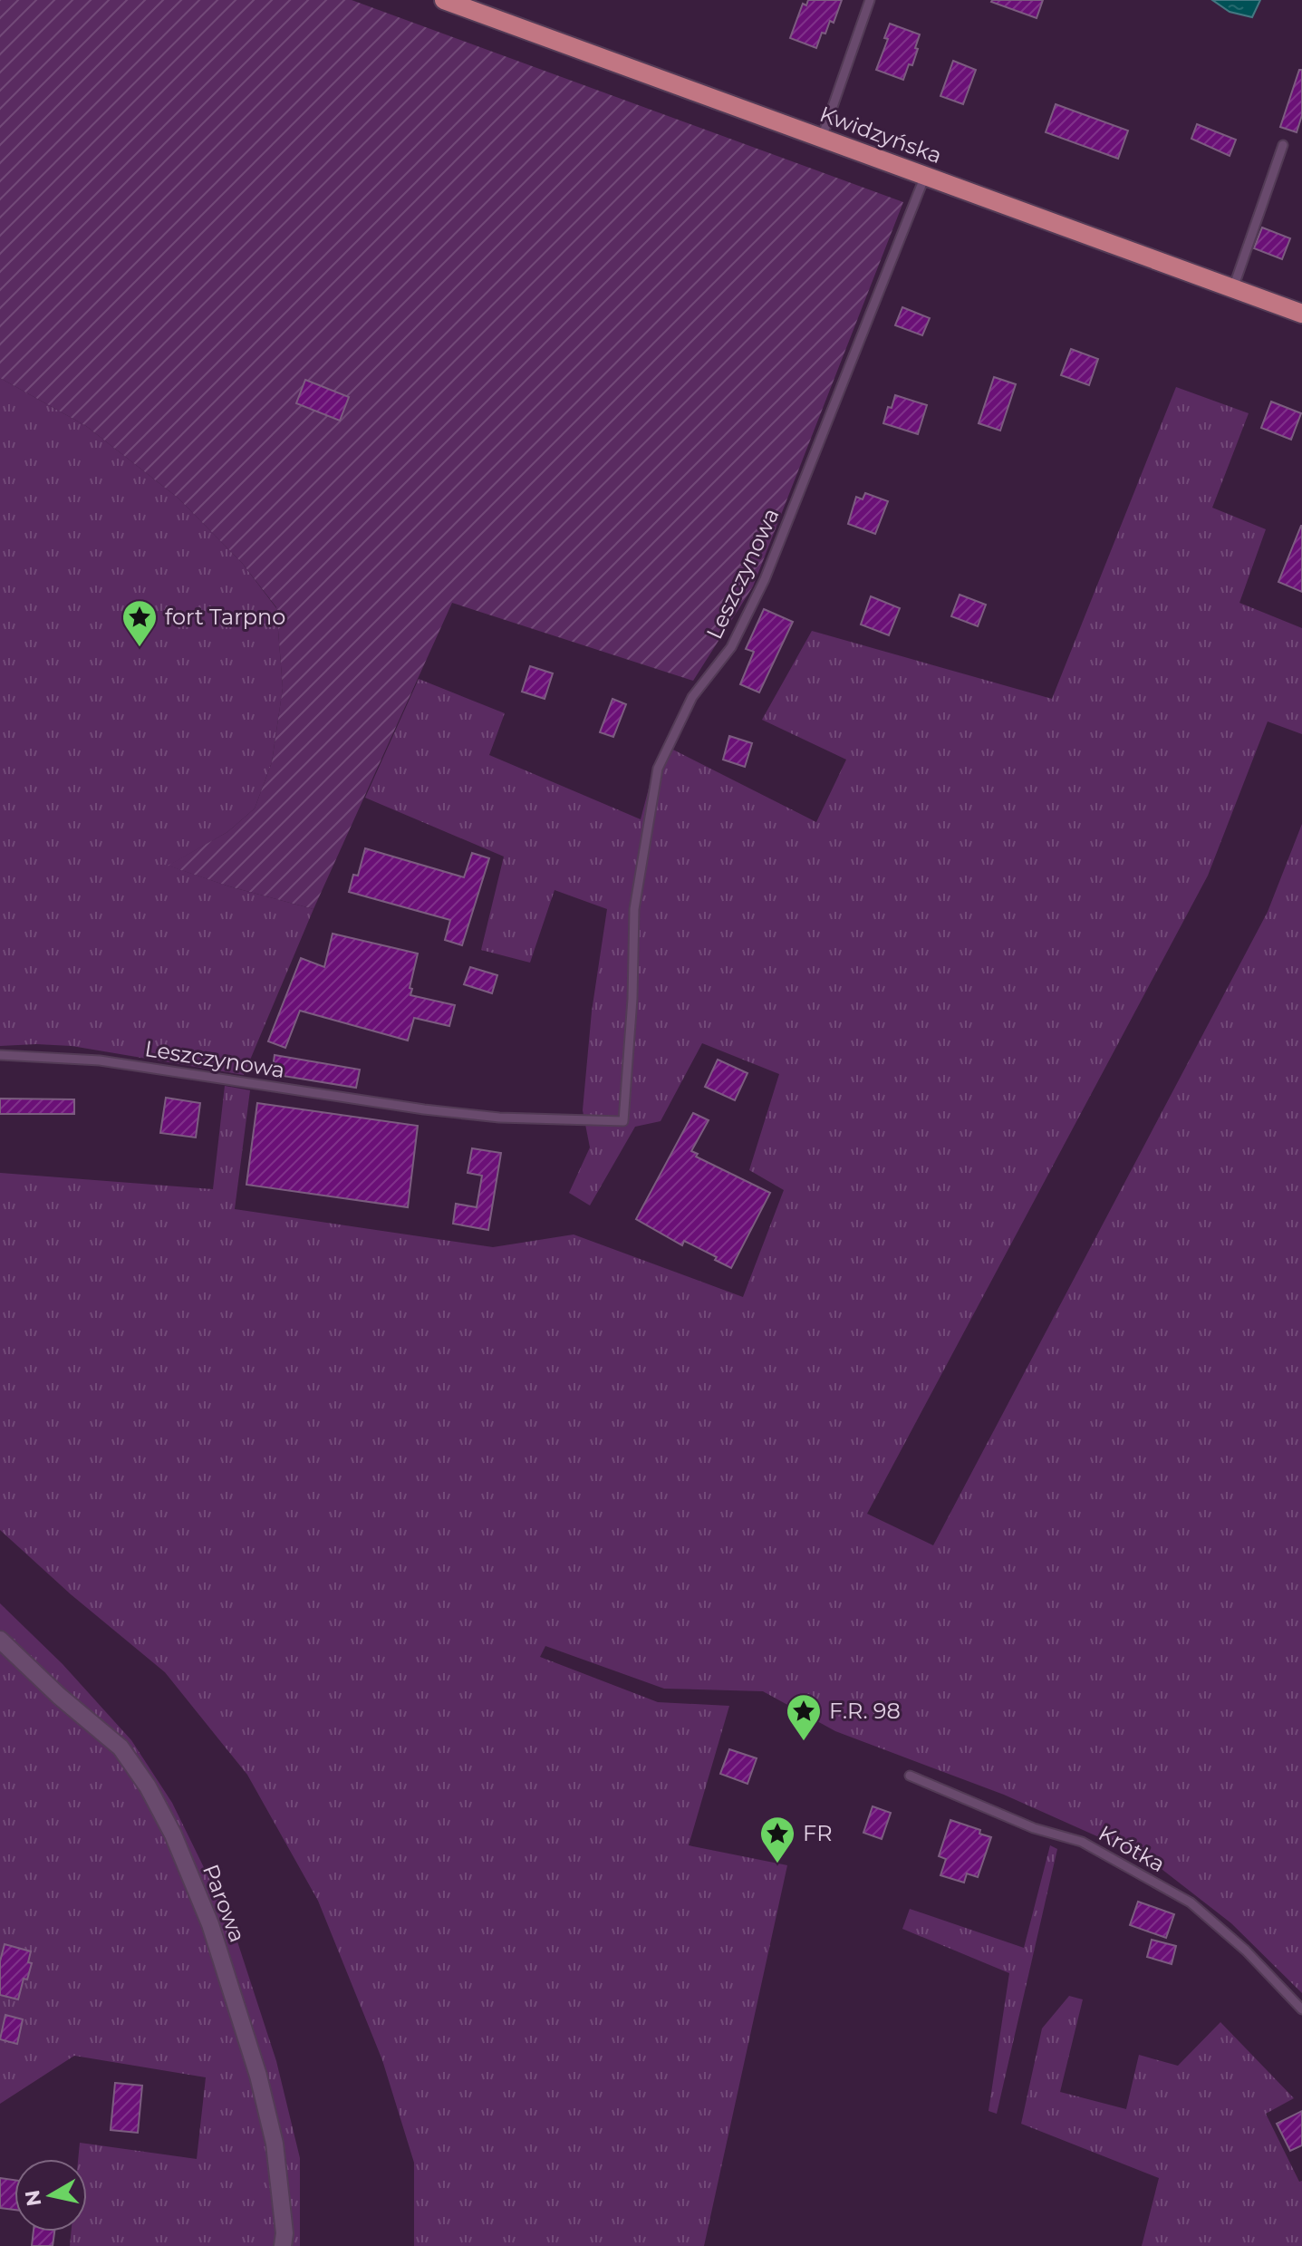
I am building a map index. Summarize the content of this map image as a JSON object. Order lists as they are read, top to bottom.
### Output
{
  "streets": {
    "main road": ["Kwidzyńska"],
    "street": ["Parowa"],
    "lane": ["Leszczynowa", "Krótka"]
  },
  "crossings": [
    ["Kwidzyńska", "Leszczynowa"]
  ],
  "places": {
    "place": ["fort Tarpno", "F.R. 98", "FR"]
  },
  "north": "left"
}
